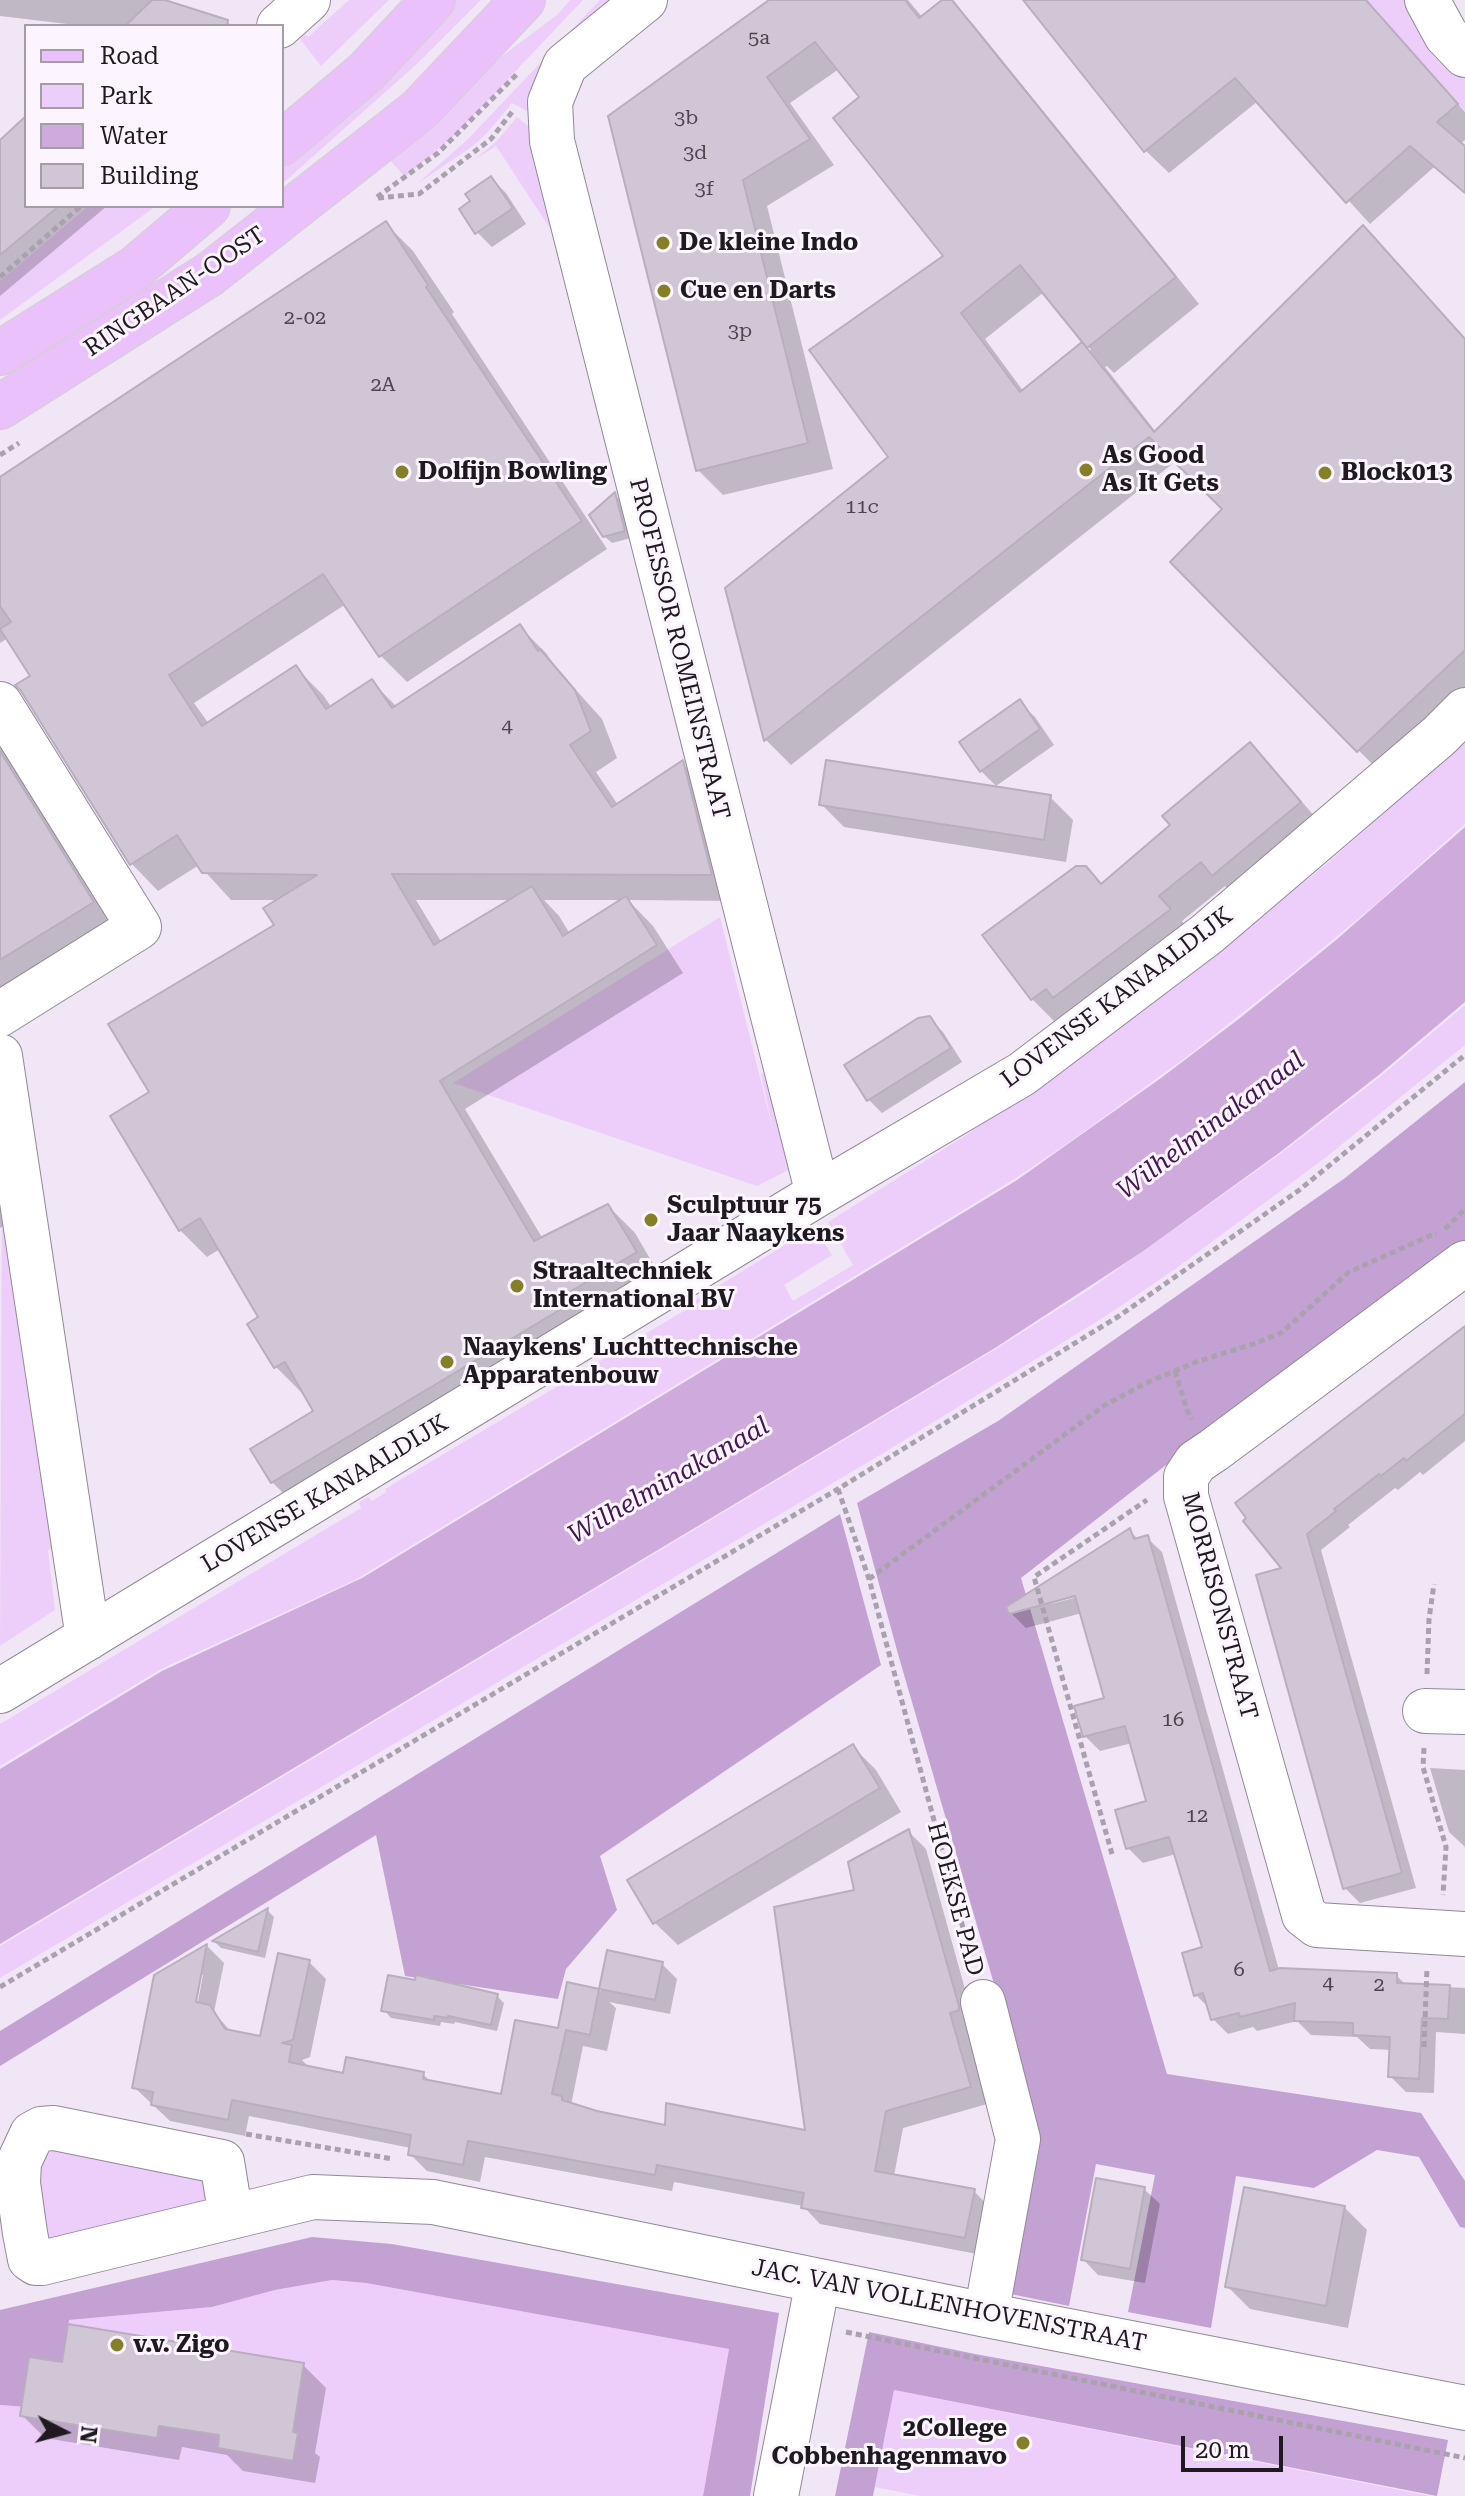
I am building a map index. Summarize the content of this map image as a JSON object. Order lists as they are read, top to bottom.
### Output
{
  "streets": {
    "main road": ["RINGBAAN-OOST"],
    "street": [
      "PROFESSOR ROMEINSTRAAT",
      "LOVENSE KANAALDIJK",
      "MORRISONSTRAAT",
      "HOEKSE PAD",
      "JAC. VAN VOLLENHOVENSTRAAT"
    ]
  },
  "crossings": [
    ["PROFESSOR ROMEINSTRAAT", "LOVENSE KANAALDIJK"],
    ["HOEKSE PAD", "JAC. VAN VOLLENHOVENSTRAAT"]
  ],
  "water": ["Wilhelminakanaal"],
  "places": [
    "De kleine Indo",
    "Cue en Darts",
    "As Good As It Gets",
    "Dolfijn Bowling",
    "Block013",
    "Sculptuur 75 Jaar Naaykens",
    "Straaltechniek International BV",
    "Naaykens' Luchttechnische Apparatenbouw",
    "v.v. Zigo",
    "2College Cobbenhagenmavo"
  ],
  "house_numbers": [
    "5a",
    "3b",
    "3d",
    "3f",
    "2-02",
    "3p",
    "2A",
    "11c",
    "4",
    "16",
    "12",
    "6",
    "4",
    "2"
  ],
  "legend": [
    "Road",
    "Park",
    "Water",
    "Building"
  ],
  "scale_bar": "20 m",
  "north": "right"
}
